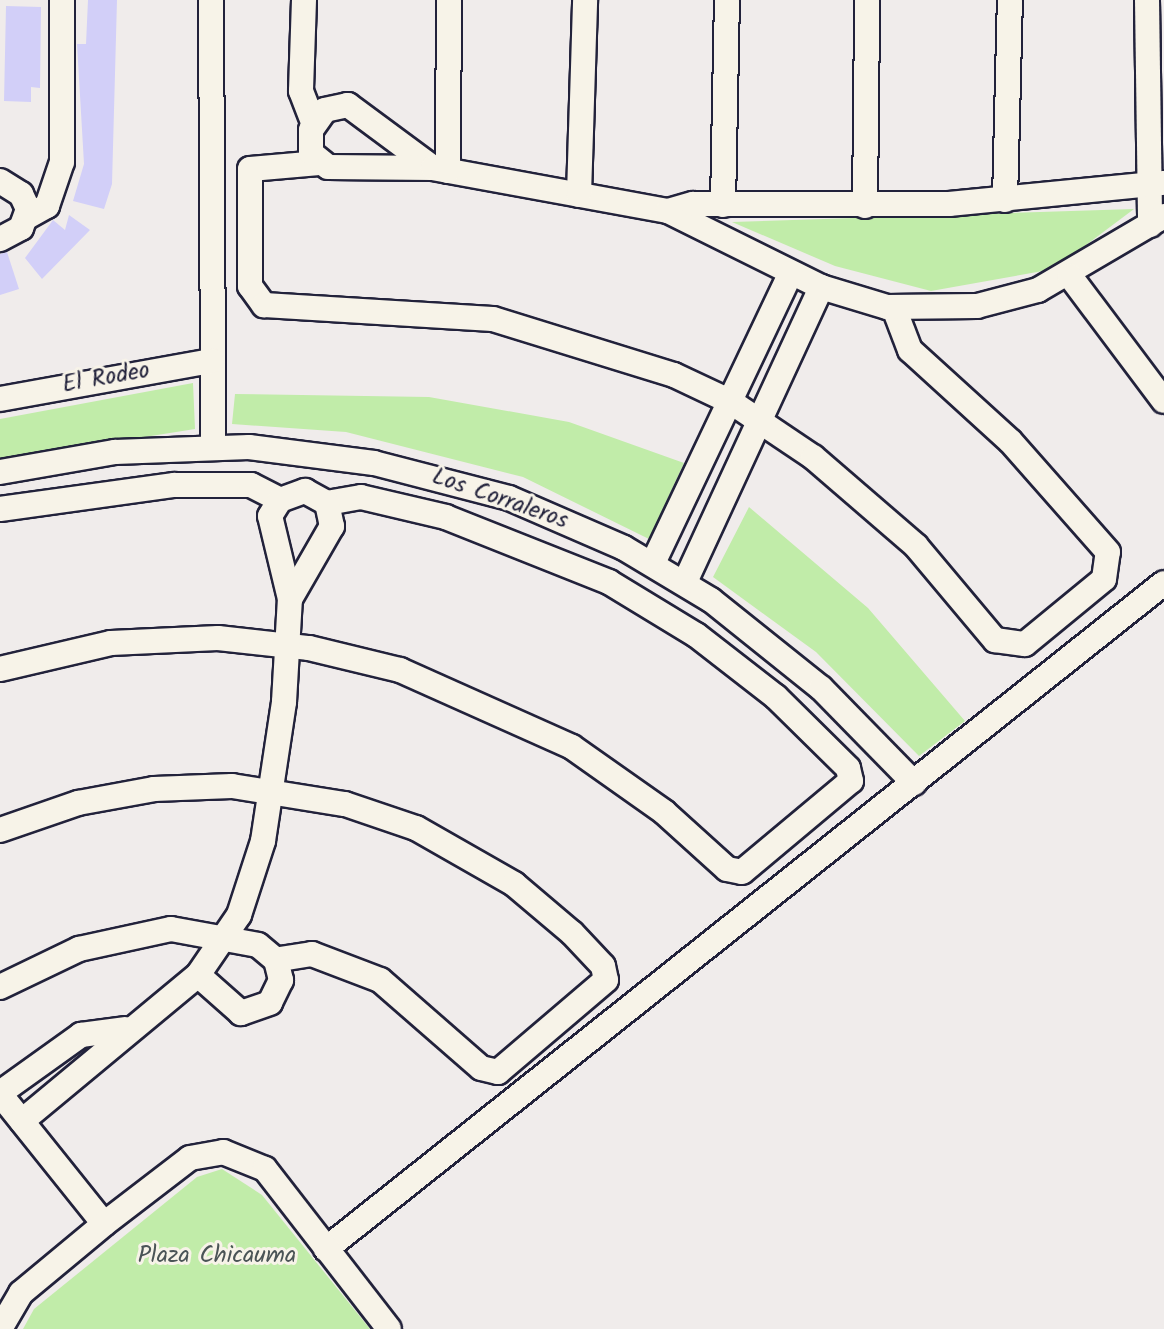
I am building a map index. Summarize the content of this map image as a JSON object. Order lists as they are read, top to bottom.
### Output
{
  "streets": {
    "street": ["El Rodeo", "Los Corraleros"]
  },
  "parks": ["Plaza Chicauma"]
}
